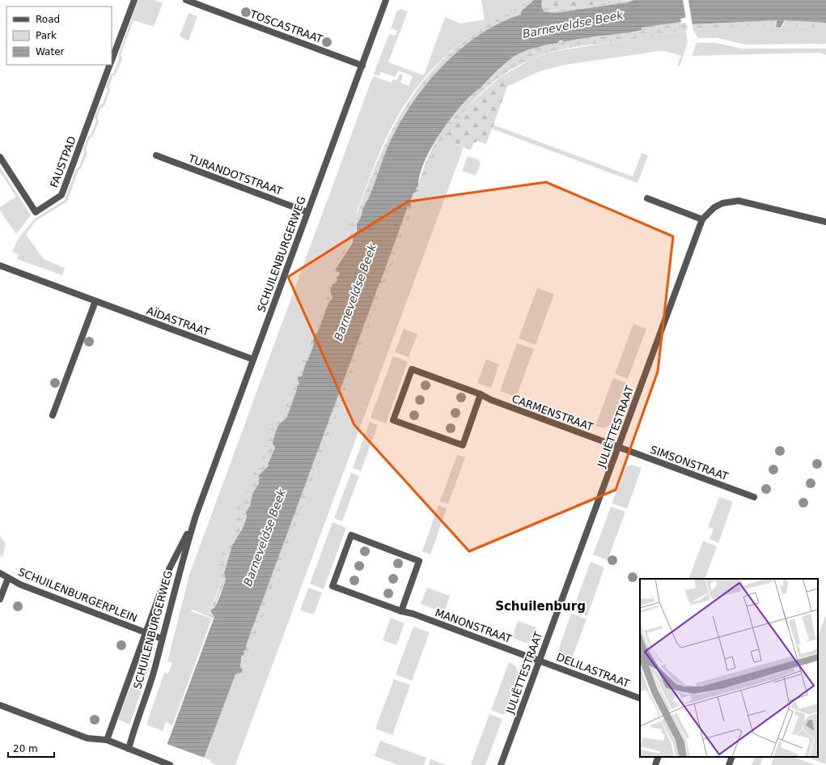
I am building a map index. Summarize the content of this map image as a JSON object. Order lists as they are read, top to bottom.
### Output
{
  "streets": {
    "street": [
      "TOSCASTRAAT",
      "FAUSTPAD",
      "TURANDOTSTRAAT",
      "SCHUILENBURGERWEG",
      "AÏDASTRAAT",
      "CARMENSTRAAT",
      "JULIËTTESTRAAT",
      "SIMSONSTRAAT",
      "SCHUILENBURGERPLEIN",
      "MANONSTRAAT",
      "DELILASTRAAT"
    ]
  },
  "crossings": [
    ["TOSCASTRAAT", "SCHUILENBURGERWEG"],
    ["TURANDOTSTRAAT", "SCHUILENBURGERWEG"],
    ["SCHUILENBURGERWEG", "AÏDASTRAAT"],
    ["SCHUILENBURGERWEG", "SCHUILENBURGERPLEIN"],
    ["CARMENSTRAAT", "JULIËTTESTRAAT"],
    ["CARMENSTRAAT", "SIMSONSTRAAT"],
    ["JULIËTTESTRAAT", "SIMSONSTRAAT"],
    ["JULIËTTESTRAAT", "MANONSTRAAT"],
    ["JULIËTTESTRAAT", "DELILASTRAAT"],
    ["MANONSTRAAT", "DELILASTRAAT"]
  ],
  "districts": ["Schuilenburg"],
  "water": ["Barneveldse Beek"],
  "legend": ["Road", "Park", "Water"],
  "scale_bar": "20 m"
}
